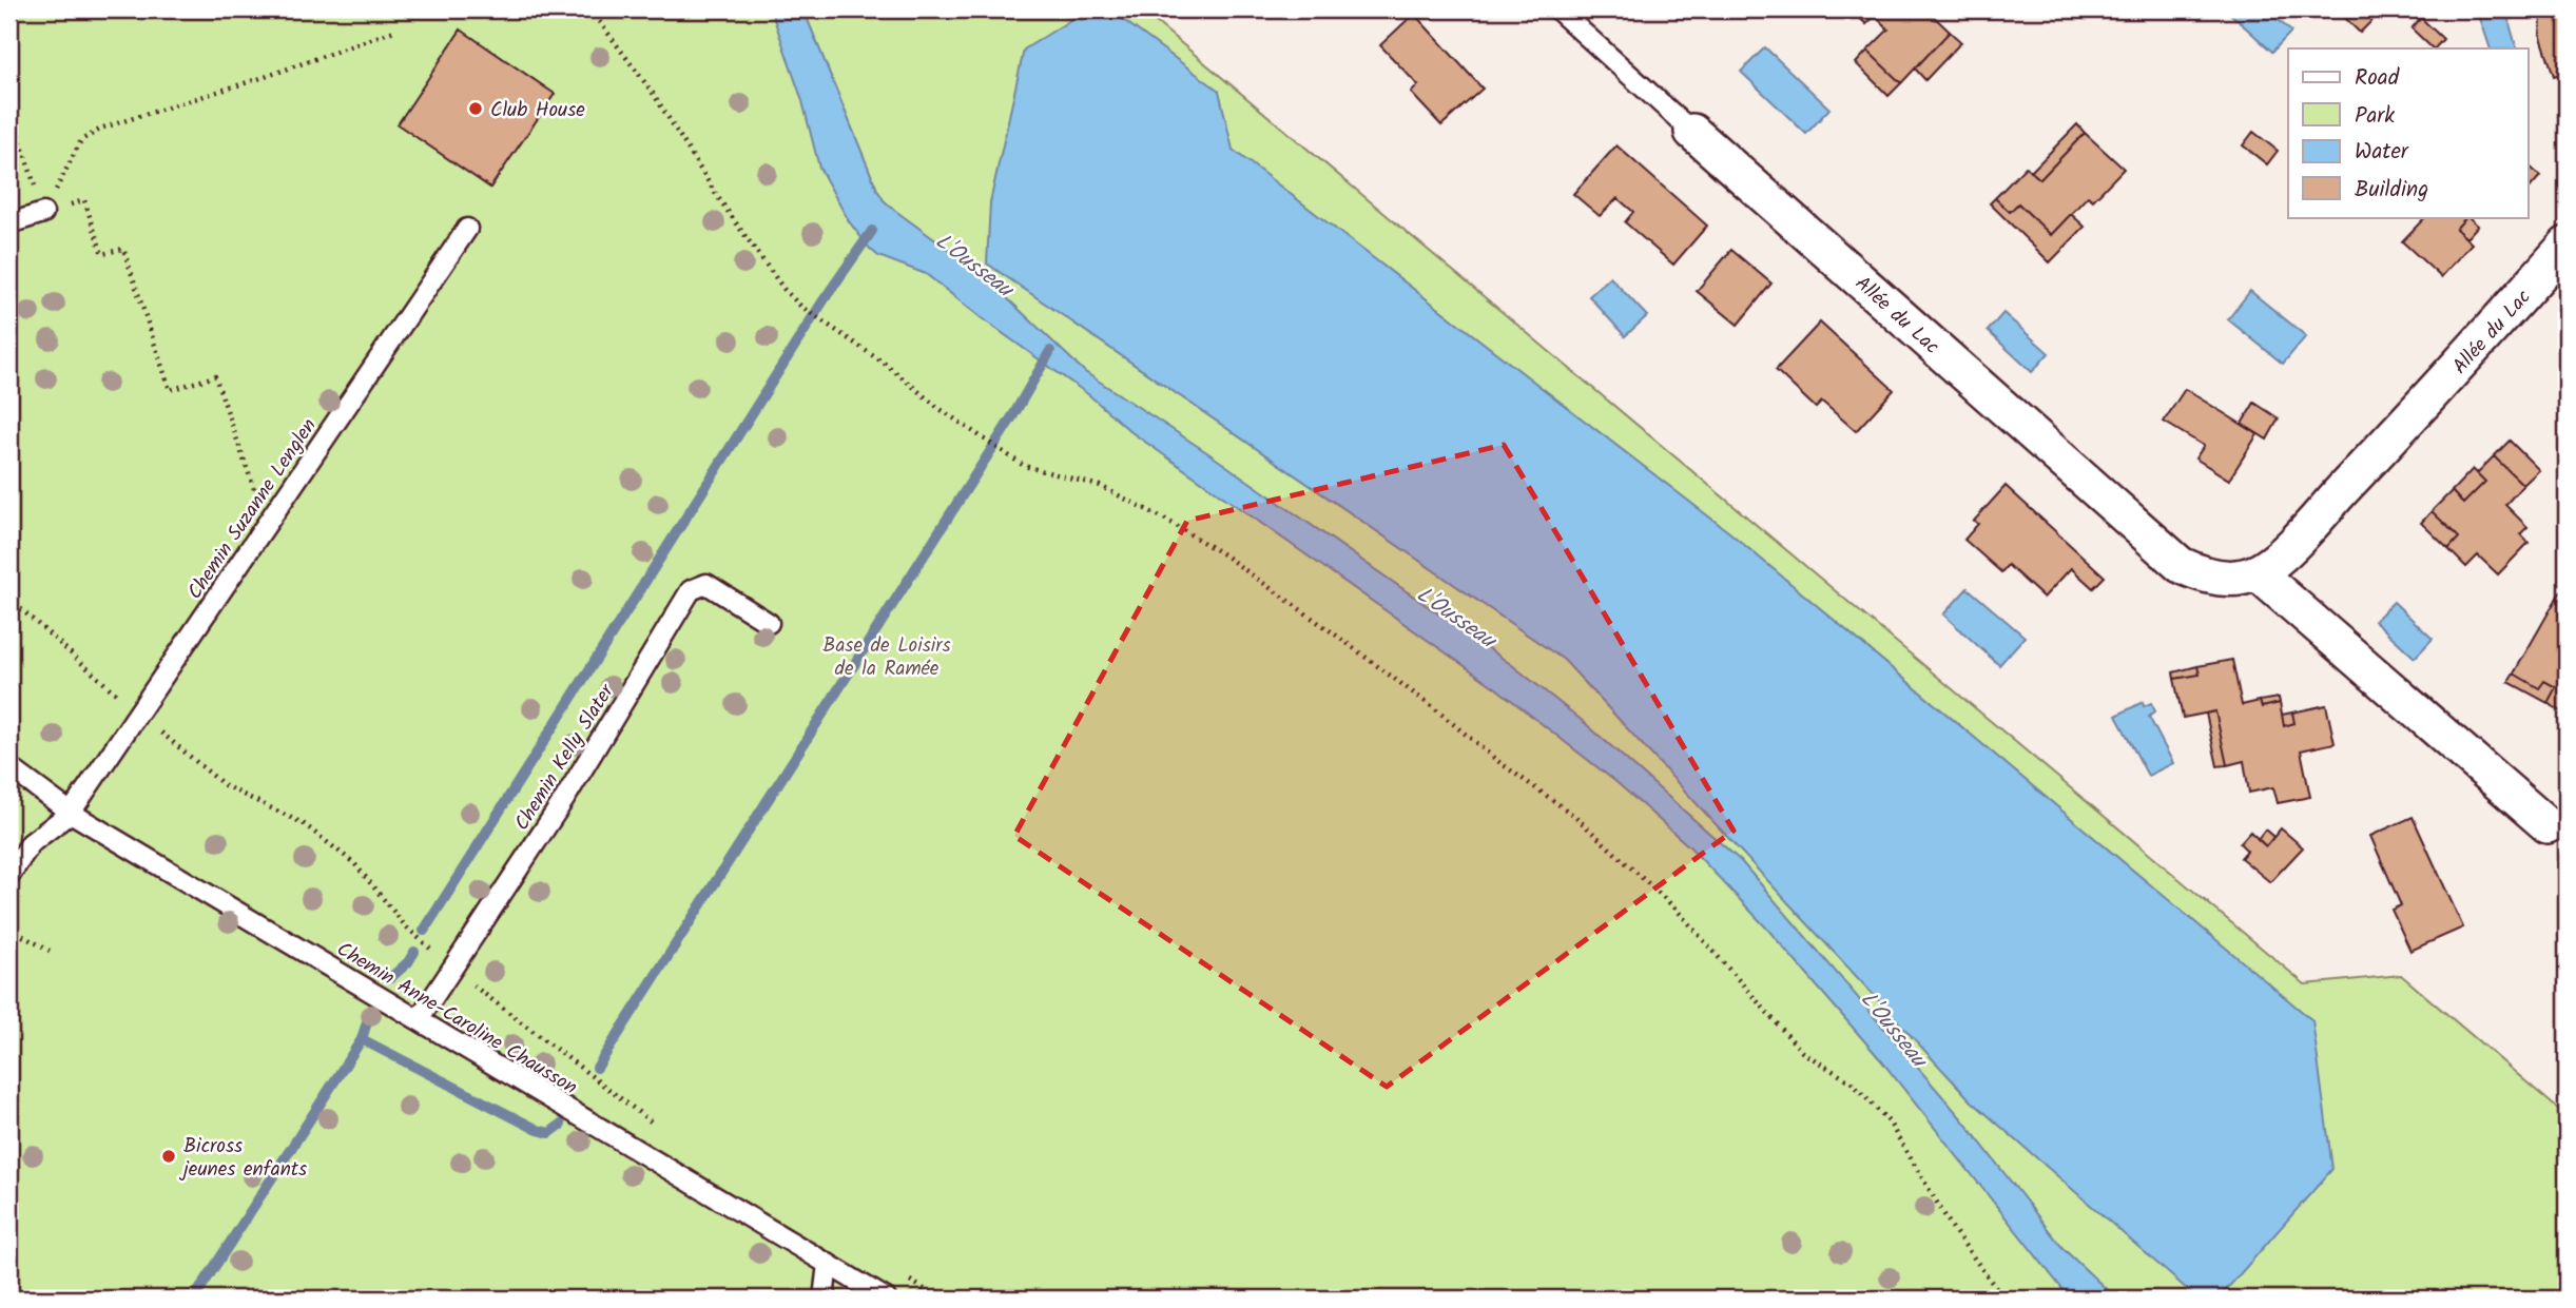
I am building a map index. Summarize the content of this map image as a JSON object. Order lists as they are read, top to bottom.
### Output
{
  "streets": {
    "street": ["Allée du Lac"],
    "lane": ["Chemin Suzanne Lenglen", "Chemin Kelly Slater", "Chemin Anne-Caroline Chausson"]
  },
  "crossings": [
    ["Chemin Suzanne Lenglen", "Chemin Anne-Caroline Chausson"],
    ["Chemin Kelly Slater", "Chemin Anne-Caroline Chausson"]
  ],
  "water": ["L'Ousseau"],
  "parks": ["Base de Loisirs de la Ramée"],
  "places": ["Club House", "Bicross jeunes enfants"],
  "legend": [
    "Road",
    "Park",
    "Water",
    "Building"
  ]
}
